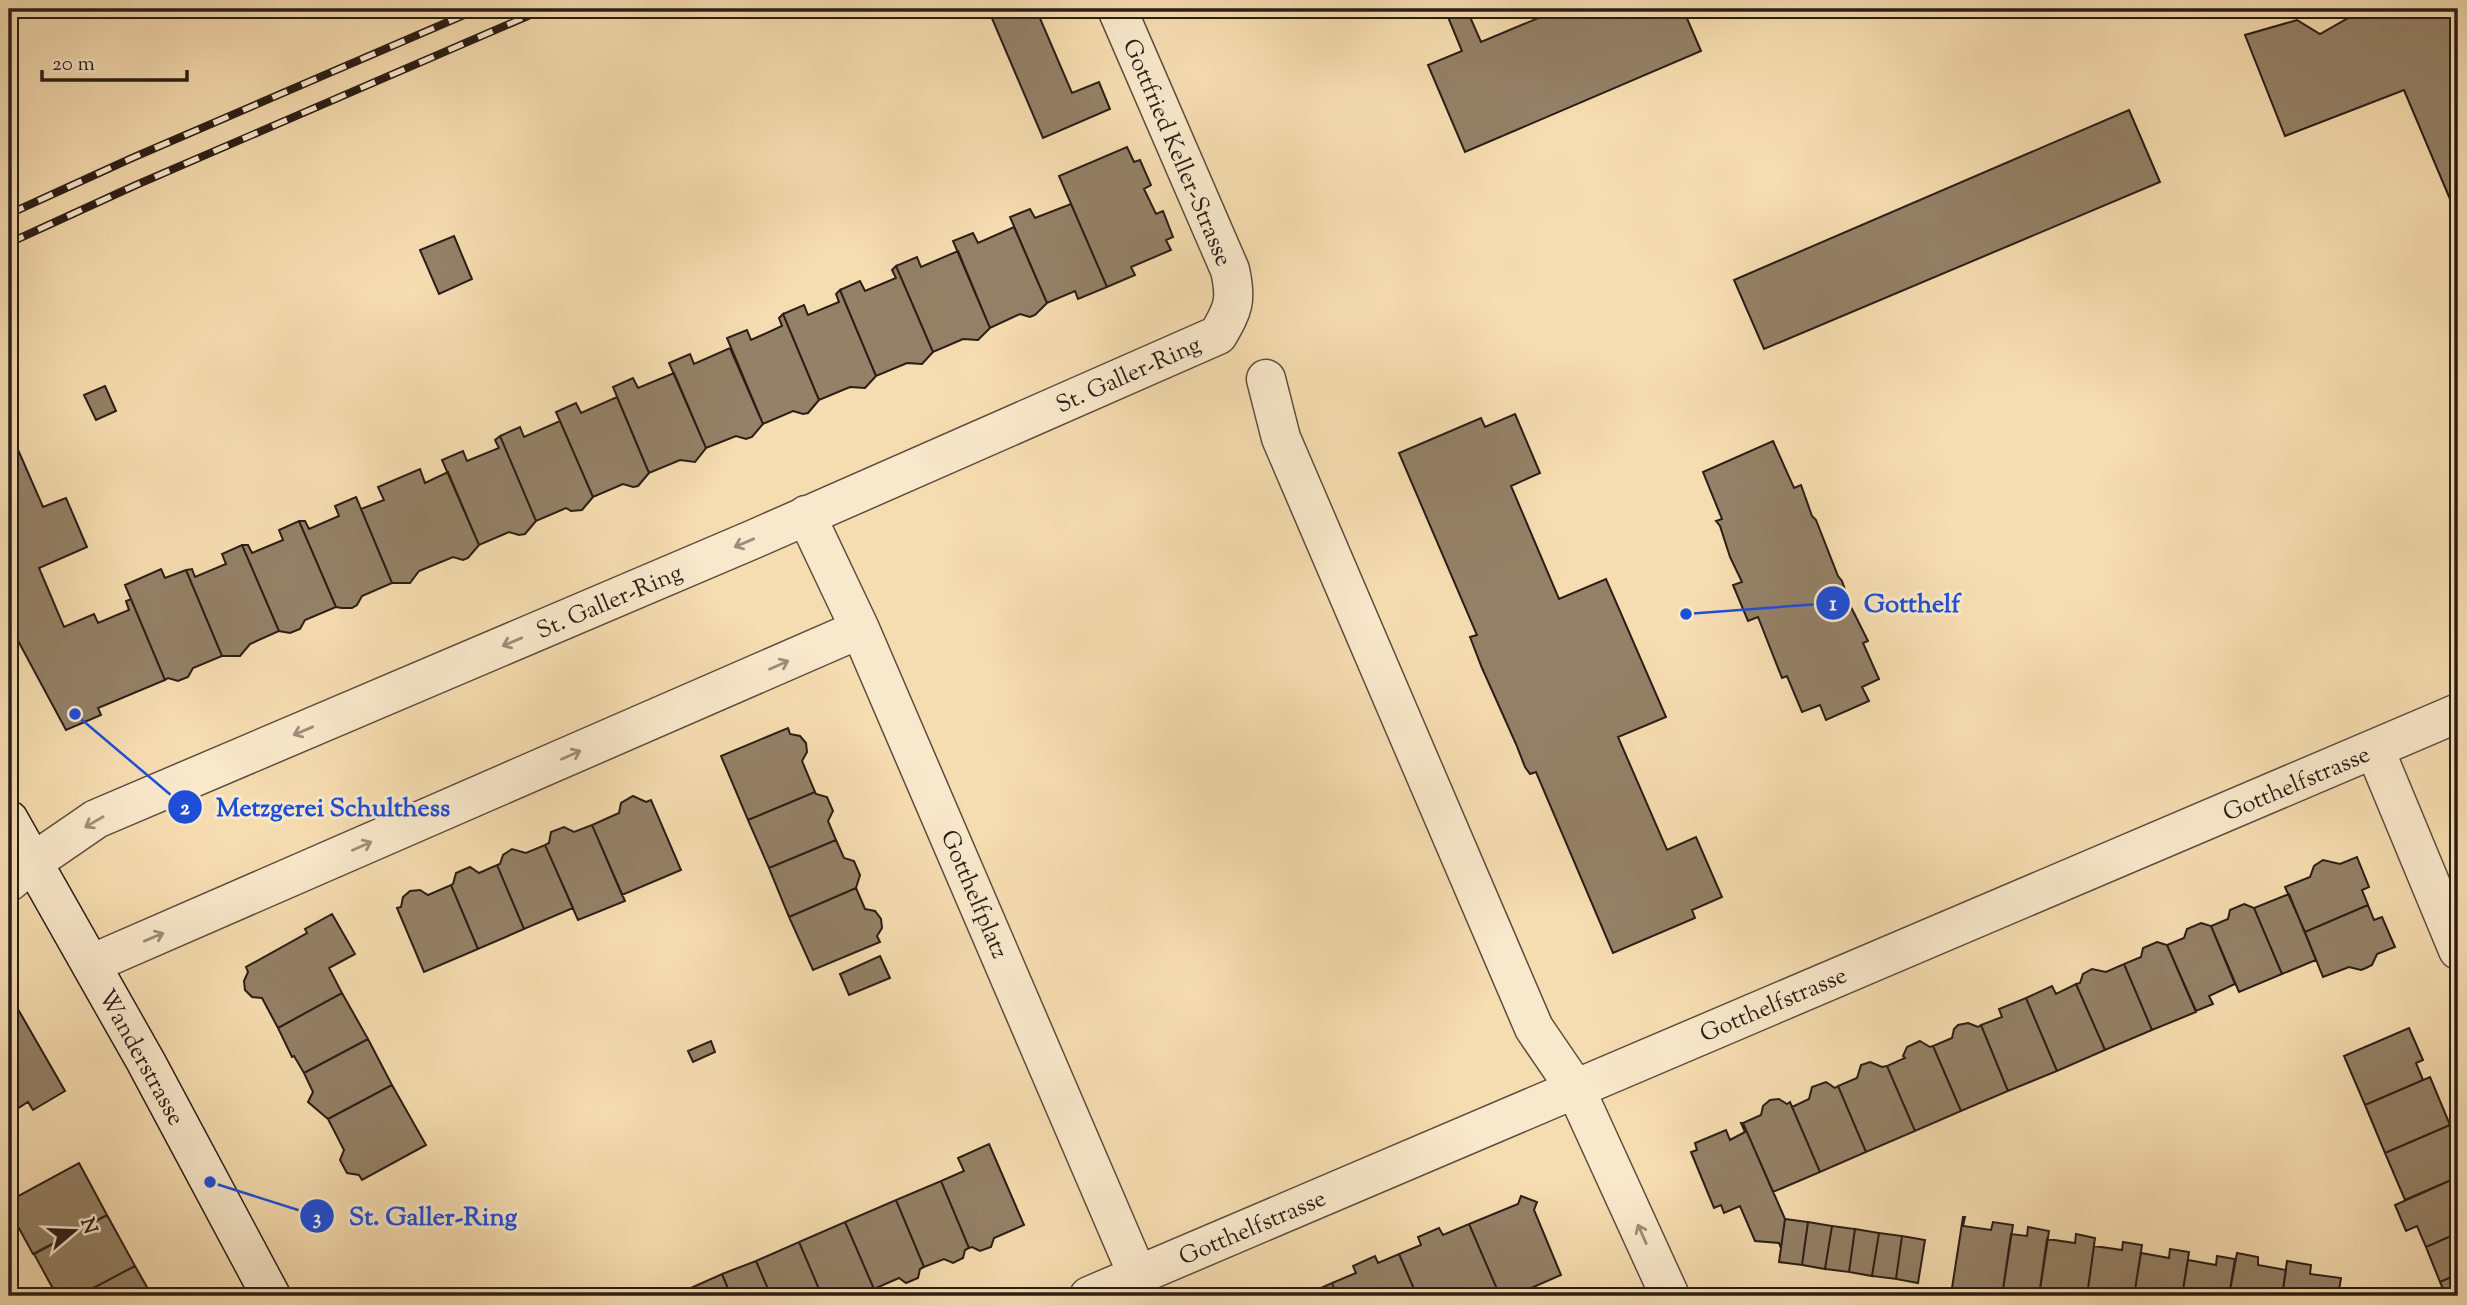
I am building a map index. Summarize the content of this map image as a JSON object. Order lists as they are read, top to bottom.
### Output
{
  "streets": {
    "street": [
      "Gottfried Keller-Strasse",
      "St. Galler-Ring",
      "Gotthelfstrasse",
      "Gotthelfplatz",
      "Wanderstrasse"
    ]
  },
  "crossings": [
    ["Gottfried Keller-Strasse", "St. Galler-Ring"],
    ["St. Galler-Ring", "Gotthelfplatz"],
    ["St. Galler-Ring", "Wanderstrasse"],
    ["Gotthelfstrasse", "Gotthelfplatz"]
  ],
  "places": ["Gotthelf", "Metzgerei Schulthess", "St. Galler-Ring"],
  "scale_bar": "20 m",
  "north": "right"
}
